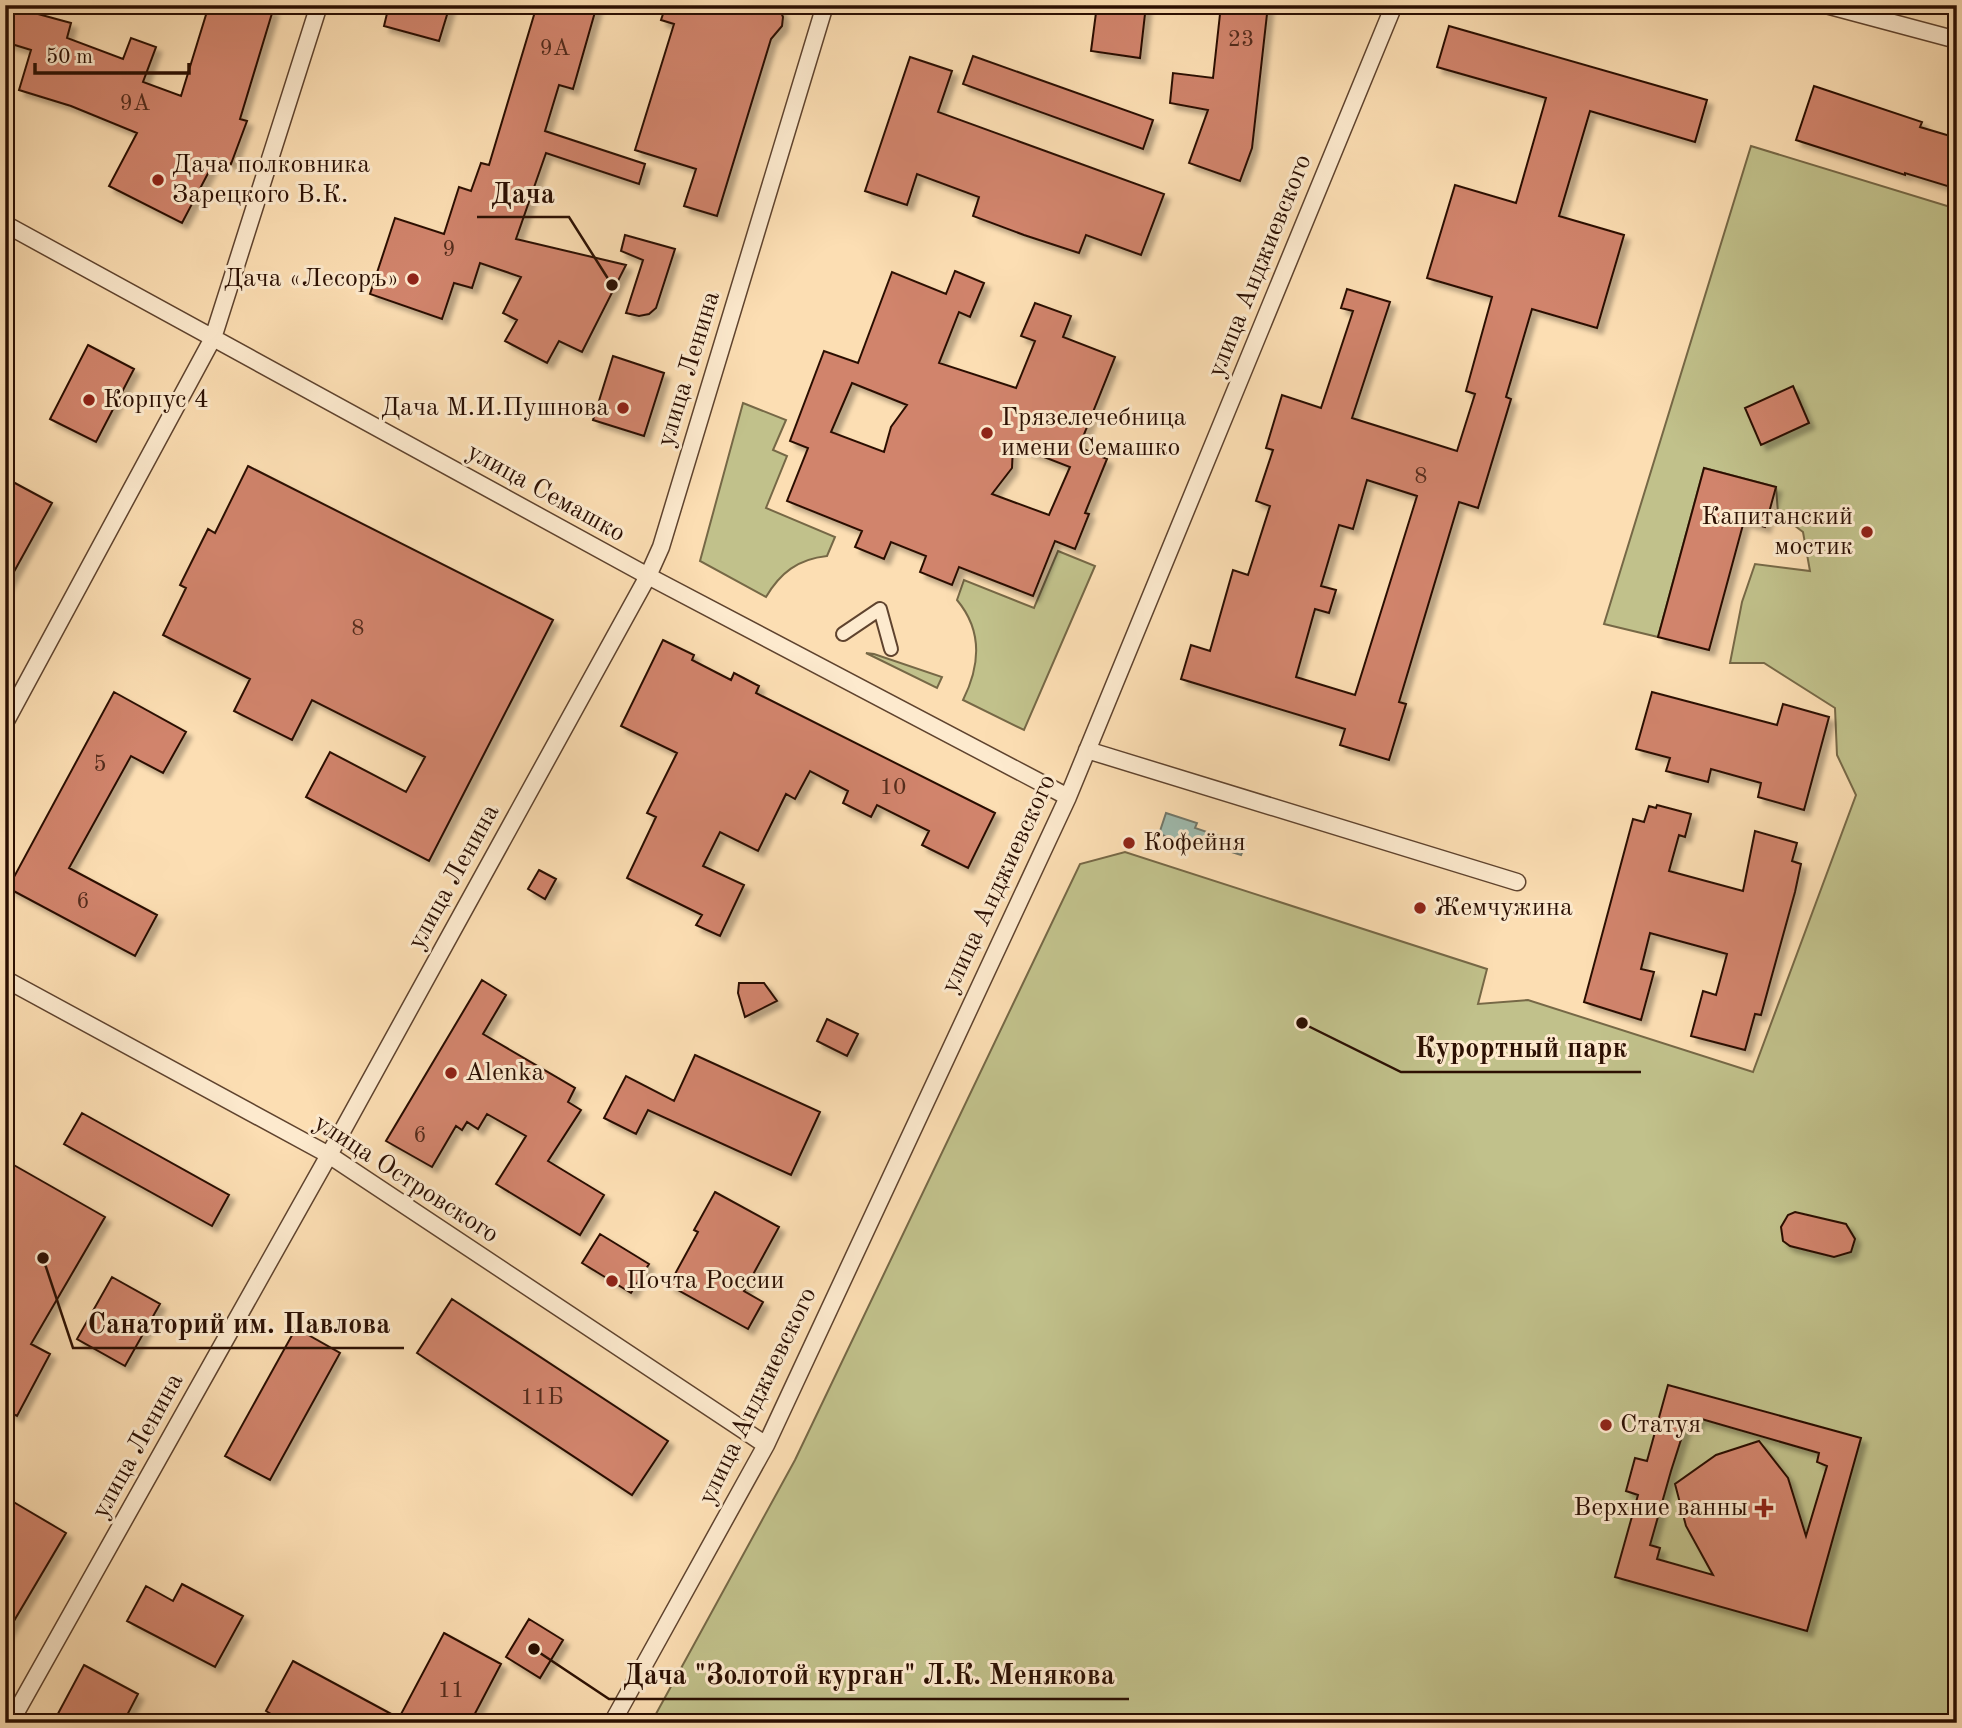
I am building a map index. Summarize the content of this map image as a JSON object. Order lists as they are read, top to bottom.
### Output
{
  "streets": {
    "street": [
      "улица Анджиевского",
      "улица Ленина",
      "улица Семашко",
      "улица Островского"
    ]
  },
  "crossings": [
    ["улица Анджиевского", "улица Семашко"],
    ["улица Анджиевского", "улица Островского"],
    ["улица Ленина", "улица Семашко"],
    ["улица Ленина", "улица Островского"]
  ],
  "places": {
    "other": [
      "Дача полковника Зарецкого В.К.",
      "Дача «Лесоръ»",
      "Дача",
      "Корпус 4",
      "Дача М.И.Пушнова",
      "Грязелечебница имени Семашко",
      "Капитанский мостик",
      "Кофейня",
      "Жемчужина",
      "Курортный парк",
      "Alenka",
      "Санаторий им. Павлова",
      "Почта России",
      "Статуя",
      "Дача \"Золотой курган\" Л.К. Менякова"
    ],
    "health": ["Верхние ванны"]
  },
  "house_numbers": [
    "23",
    "9А",
    "9А",
    "9",
    "8",
    "8",
    "5",
    "10",
    "6",
    "6",
    "11Б",
    "11"
  ],
  "scale_bar": "50 m"
}
